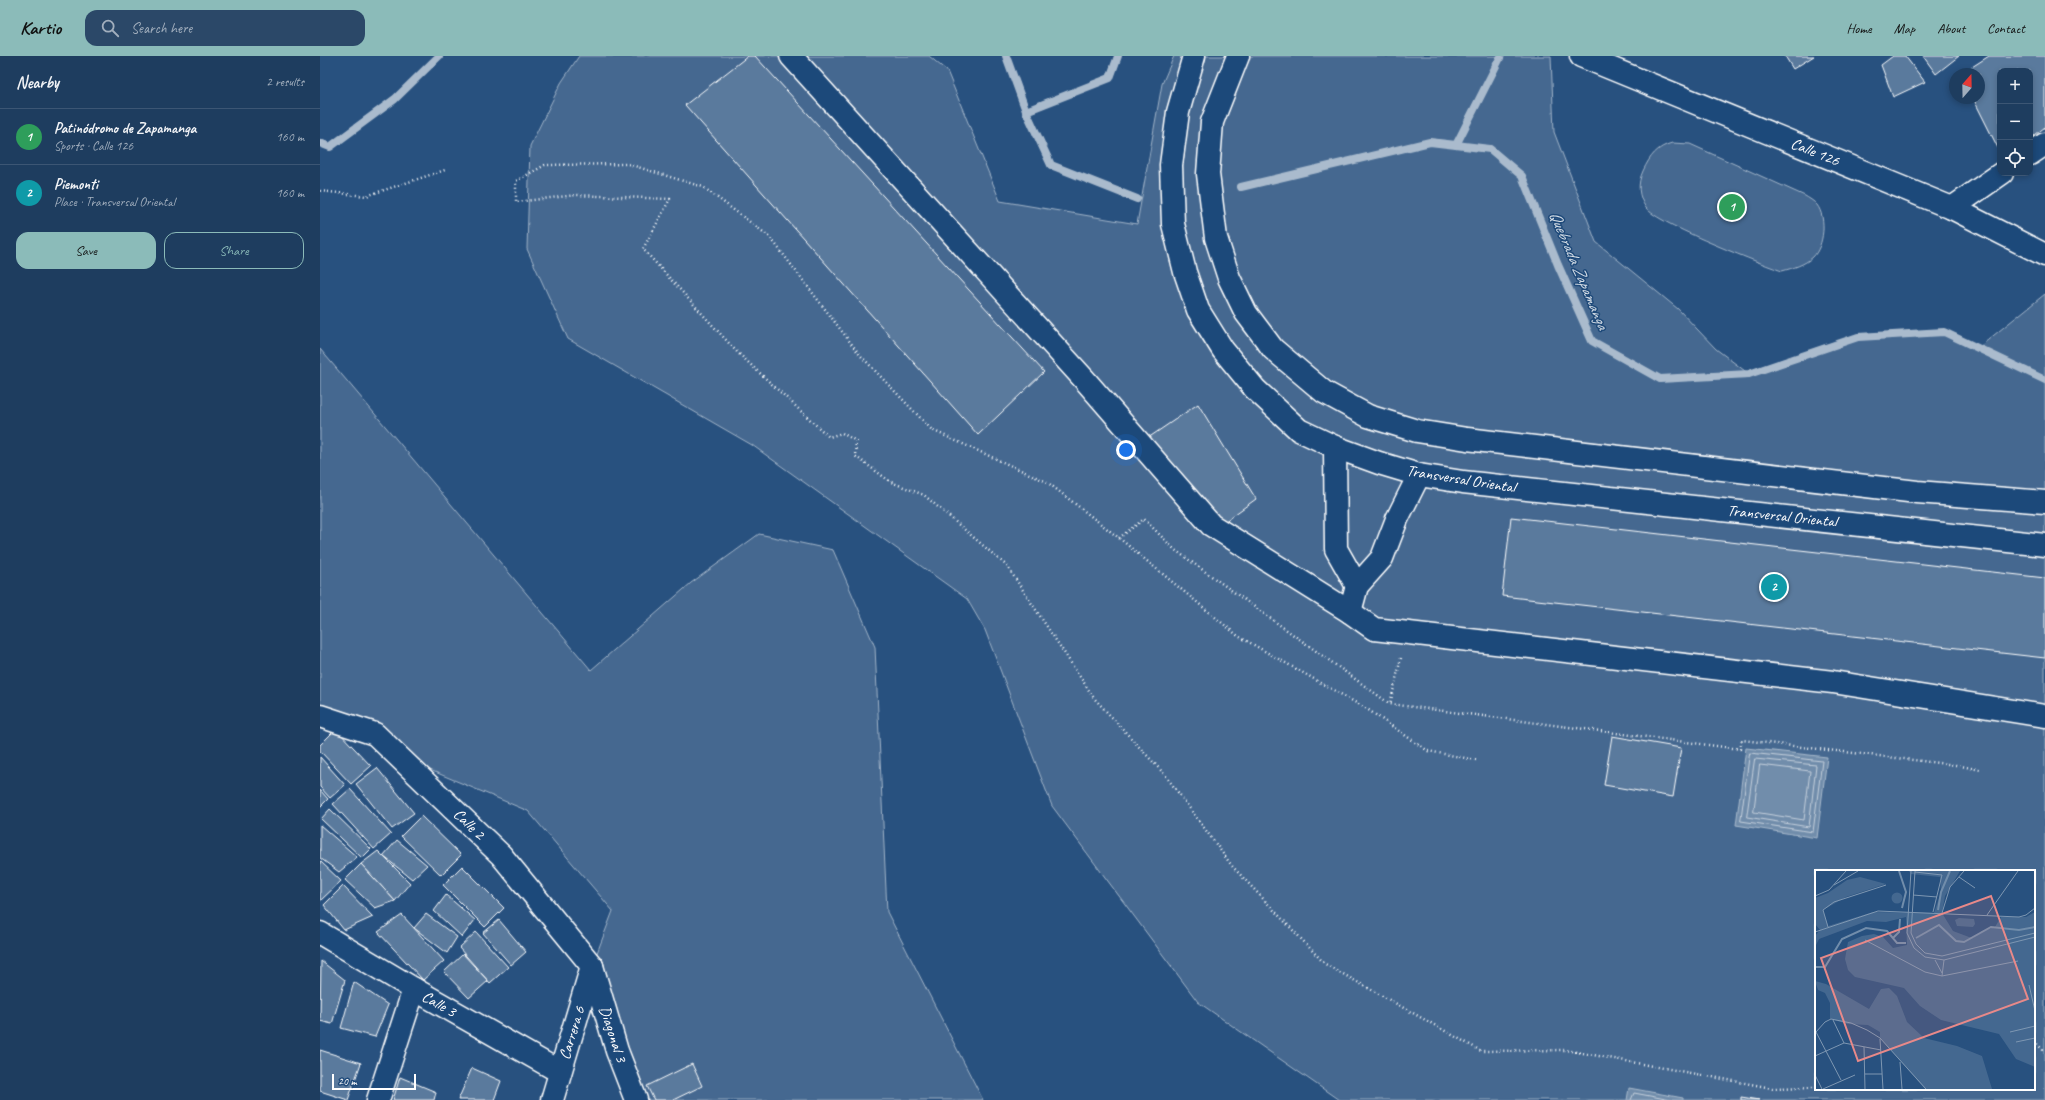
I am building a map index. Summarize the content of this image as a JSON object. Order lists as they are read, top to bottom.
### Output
{
  "streets": {
    "street": [
      "Calle 126",
      "Transversal Oriental",
      "Calle 2",
      "Calle 3",
      "Carrera 6",
      "Diagonal 3"
    ]
  },
  "crossings": [
    ["Calle 2", "Carrera 6"],
    ["Calle 2", "Diagonal 3"],
    ["Calle 3", "Carrera 6"],
    ["Carrera 6", "Diagonal 3"]
  ],
  "water": ["Quebrada Zapamanga"],
  "scale_bar": "20 m",
  "north": "top",
  "page": {
    "header": "Kartio",
    "search": "Search here",
    "nav": [
      "Home",
      "Map",
      "About",
      "Contact"
    ],
    "heading": ["Nearby", "2 results"],
    "map_buttons": ["+", "−"],
    "list": [
      {
        "mark": "1",
        "name": "Patinódromo de Zapamanga",
        "note": "Sports · Calle 126",
        "value": "160 m"
      },
      {
        "mark": "2",
        "name": "Piemonti",
        "note": "Place · Transversal Oriental",
        "value": "160 m"
      }
    ],
    "pins": ["1", "2"],
    "buttons": ["Save", "Share"],
    "scale": "20 m"
  }
}
